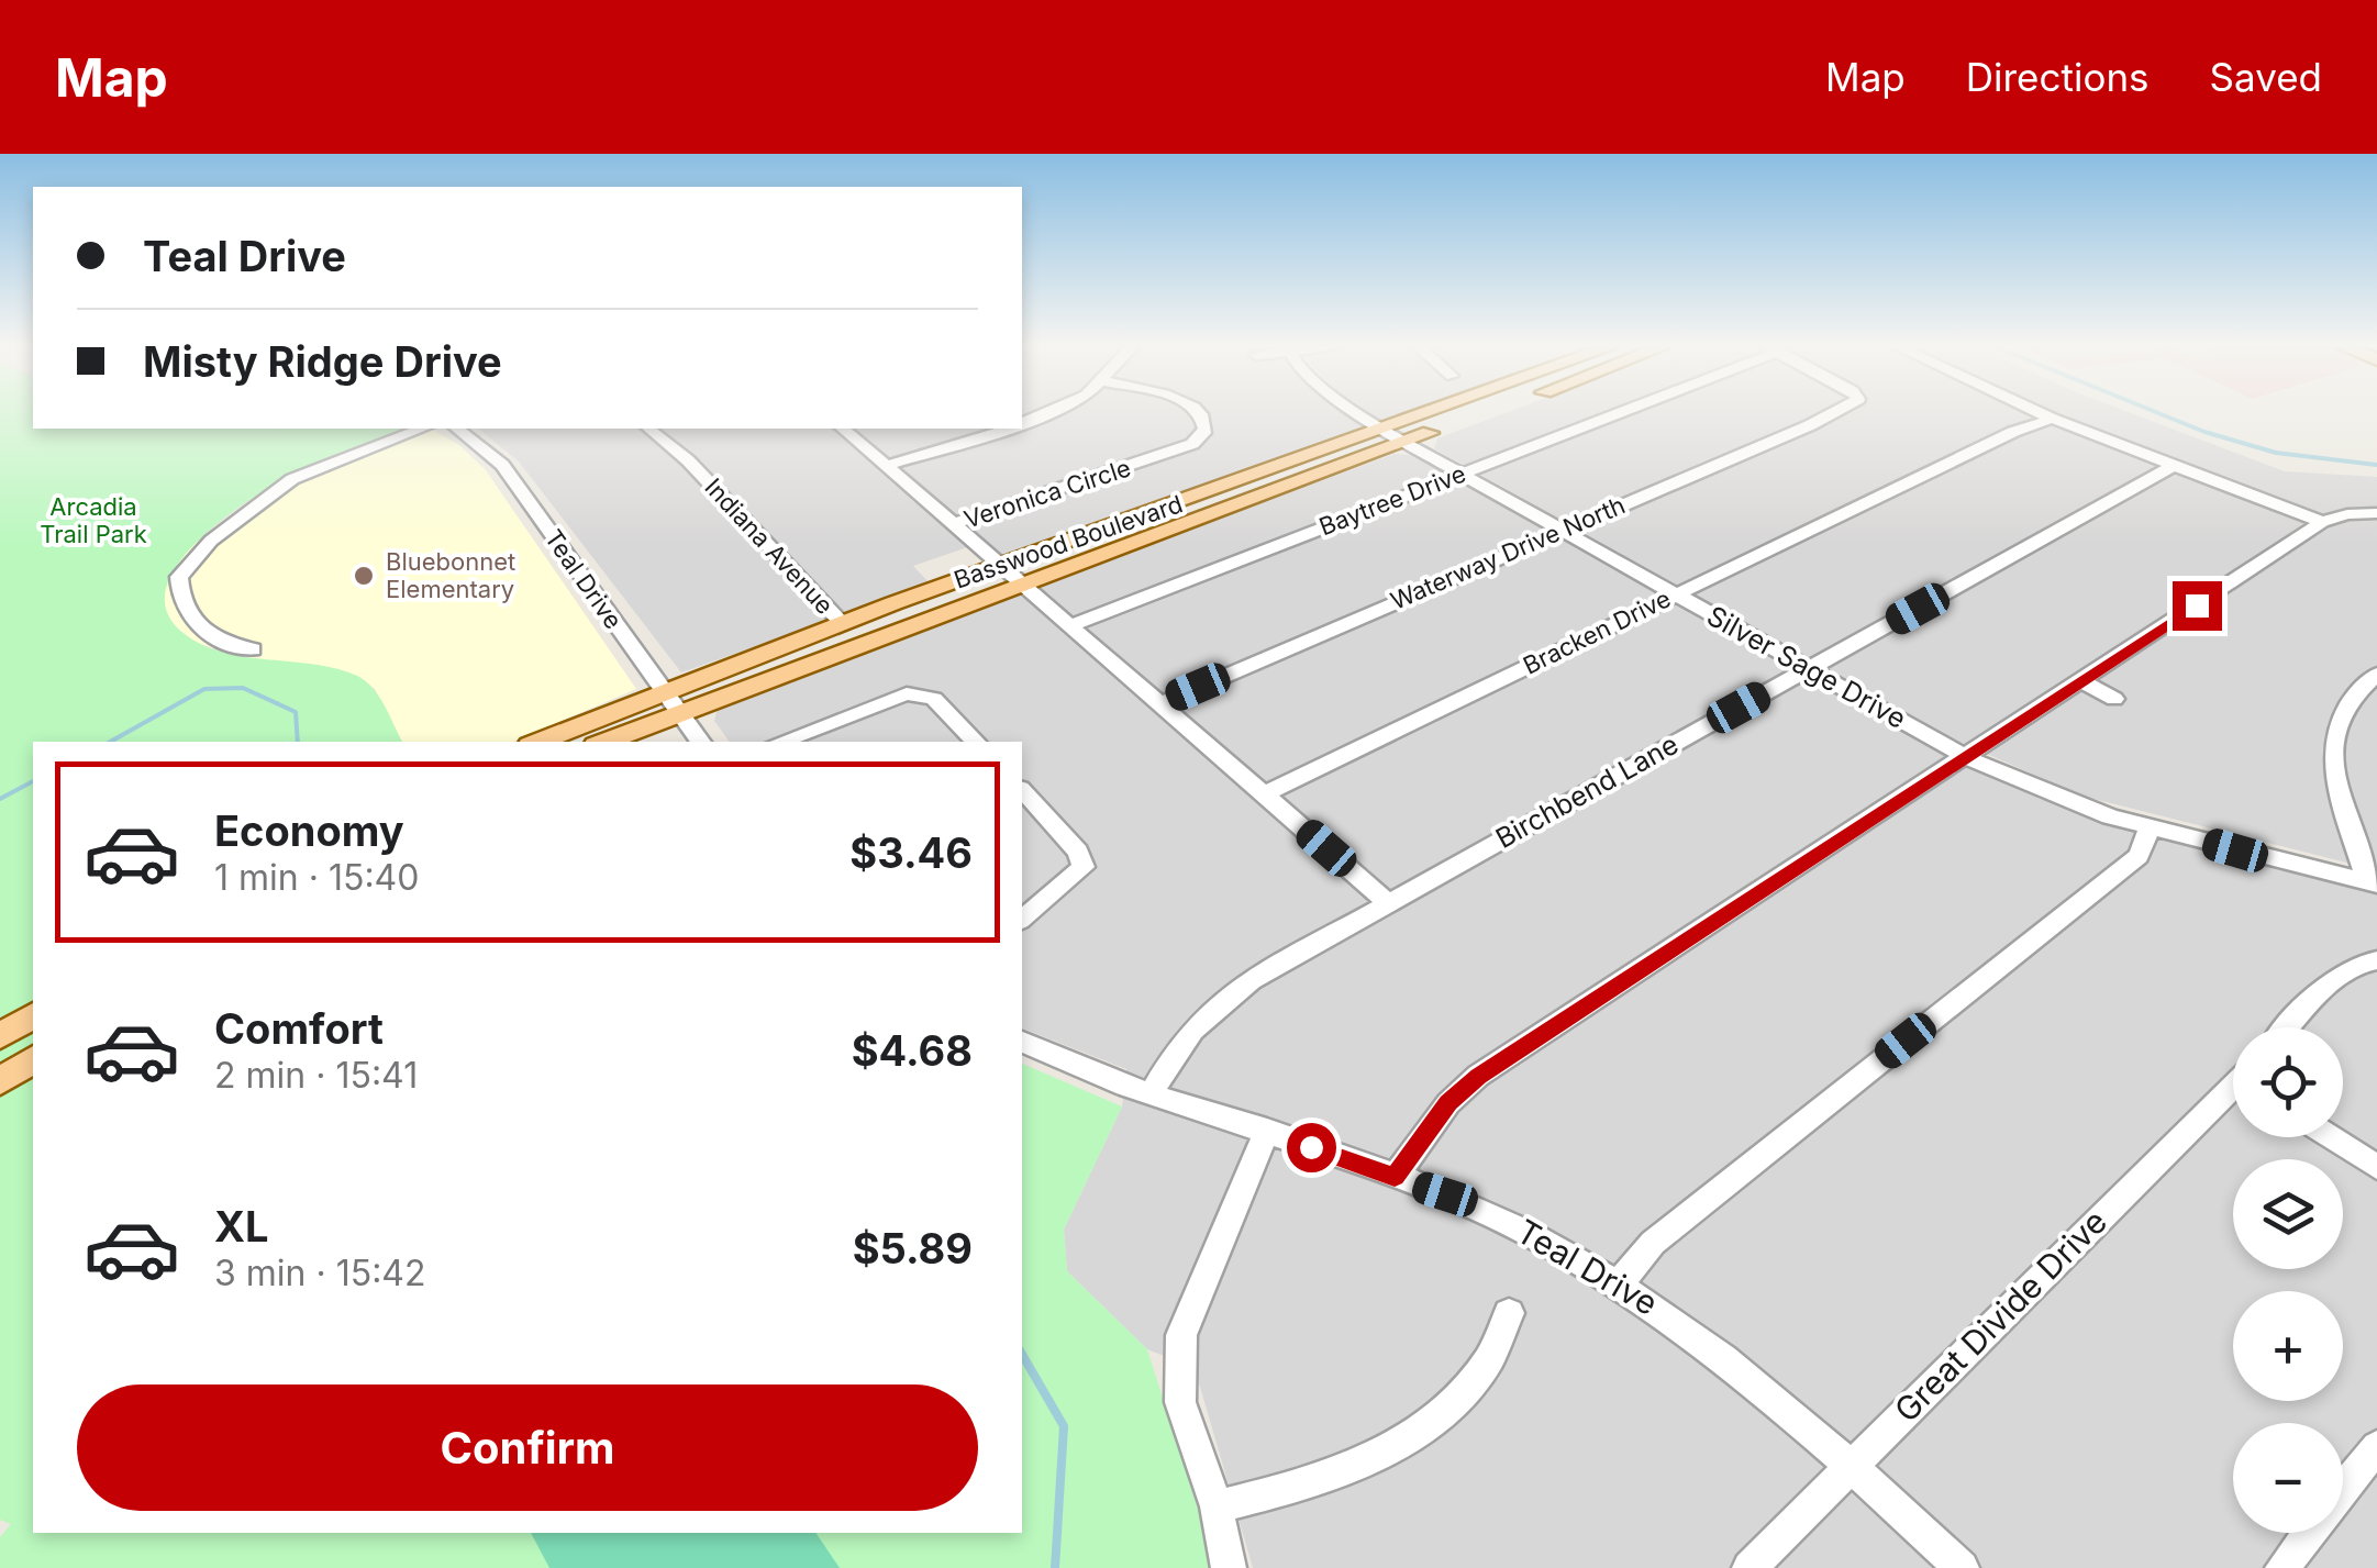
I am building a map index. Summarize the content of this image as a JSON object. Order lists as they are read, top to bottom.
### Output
{
  "streets": {
    "main road": ["Basswood Boulevard"],
    "street": [
      "Veronica Circle",
      "Baytree Drive",
      "Indiana Avenue",
      "Waterway Drive North",
      "Teal Drive",
      "Bracken Drive",
      "Silver Sage Drive",
      "Birchbend Lane",
      "Great Divide Drive"
    ]
  },
  "crossings": [
    ["Baytree Drive", "Silver Sage Drive"],
    ["Basswood Boulevard", "Indiana Avenue"],
    ["Basswood Boulevard", "Teal Drive"],
    ["Basswood Boulevard", "Silver Sage Drive"],
    ["Waterway Drive North", "Silver Sage Drive"],
    ["Teal Drive", "Birchbend Lane"],
    ["Teal Drive", "Great Divide Drive"],
    ["Bracken Drive", "Silver Sage Drive"],
    ["Silver Sage Drive", "Birchbend Lane"]
  ],
  "parks": ["Arcadia Trail Park"],
  "places": ["Bluebonnet Elementary"],
  "page": {
    "header": "Map",
    "nav": ["Map", "Directions", "Saved"],
    "banner": ["Teal Drive", "Misty Ridge Drive"],
    "list": [
      {
        "name": "Economy",
        "note": "1 min · 15:40",
        "value": "$3.46"
      },
      {
        "name": "Comfort",
        "note": "2 min · 15:41",
        "value": "$4.68"
      },
      {
        "name": "XL",
        "note": "3 min · 15:42",
        "value": "$5.89"
      }
    ],
    "map_buttons": ["+", "−"],
    "buttons": "Confirm"
  }
}
